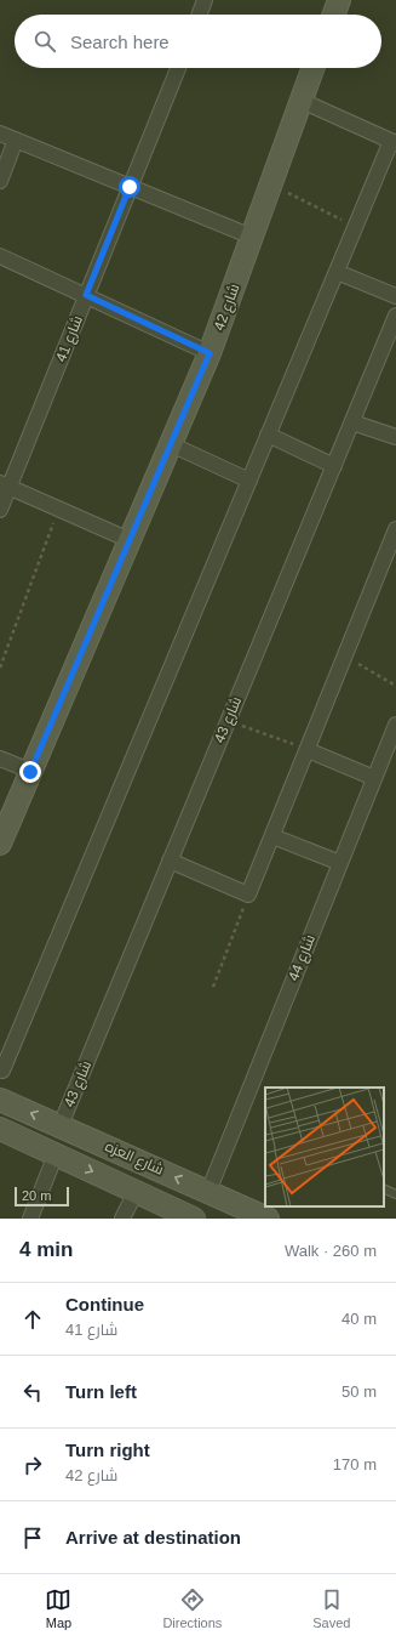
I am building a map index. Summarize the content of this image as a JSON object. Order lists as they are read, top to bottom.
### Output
{
  "streets": {
    "main road": ["شارع 42", "شارع العزه"],
    "street": ["شارع 41", "شارع 43", "شارع 44"]
  },
  "crossings": [
    ["شارع 43", "شارع العزه"],
    ["شارع 44", "شارع العزه"]
  ],
  "scale_bar": "20 m",
  "page": {
    "search": "Search here",
    "scale": "20 m",
    "heading": ["4 min", "Walk · 260 m"],
    "list": [
      ["Continue", "شارع 41", "40 m"],
      ["Turn left", "50 m"],
      ["Turn right", "شارع 42", "170 m"],
      "Arrive at destination"
    ],
    "nav": ["Map", "Directions", "Saved"]
  }
}
